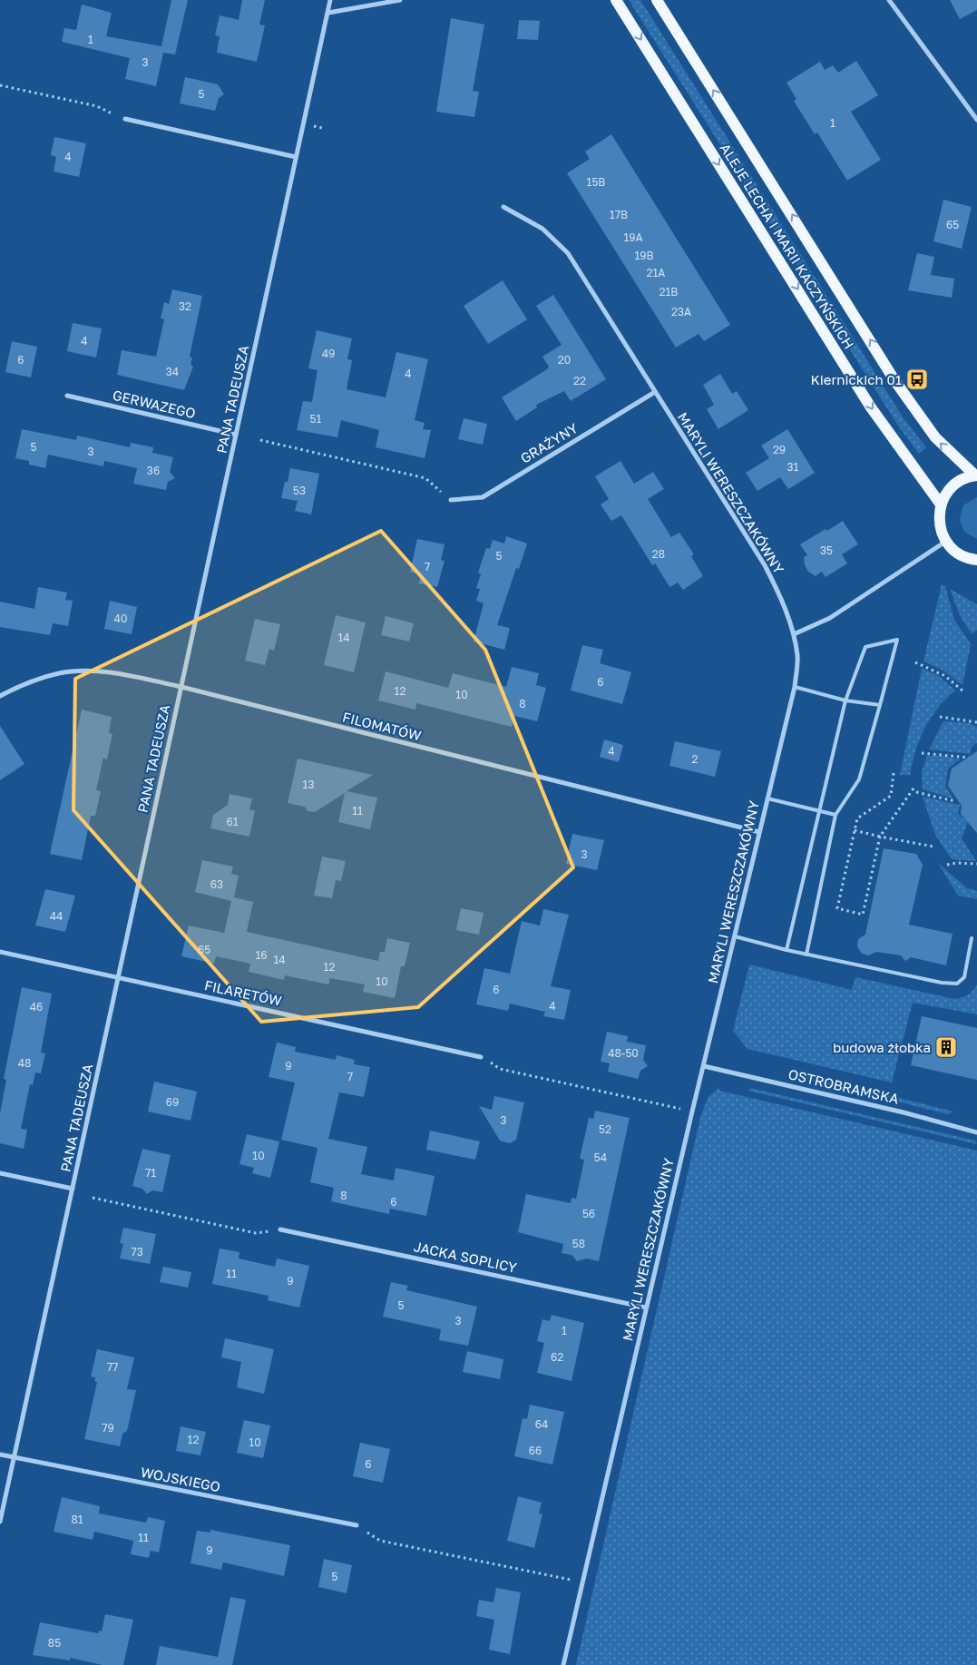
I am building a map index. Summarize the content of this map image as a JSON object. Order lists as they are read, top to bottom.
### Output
{
  "streets": {
    "main road": ["ALEJE LECHA I MARII KACZYŃSKICH"],
    "street": [
      "PANA TADEUSZA",
      "GERWAZEGO",
      "GRAŻYNY",
      "MARYLI WERESZCZAKÓWNY",
      "FILOMATÓW",
      "FILARETÓW",
      "OSTROBRAMSKA",
      "JACKA SOPLICY",
      "WOJSKIEGO"
    ]
  },
  "crossings": [
    ["PANA TADEUSZA", "GERWAZEGO"],
    ["PANA TADEUSZA", "FILOMATÓW"],
    ["PANA TADEUSZA", "FILARETÓW"],
    ["PANA TADEUSZA", "WOJSKIEGO"],
    ["GRAŻYNY", "MARYLI WERESZCZAKÓWNY"],
    ["MARYLI WERESZCZAKÓWNY", "FILOMATÓW"],
    ["MARYLI WERESZCZAKÓWNY", "OSTROBRAMSKA"],
    ["MARYLI WERESZCZAKÓWNY", "JACKA SOPLICY"]
  ],
  "places": {
    "bus stop": ["Kiernickich 01"],
    "building": ["budowa żłobka"]
  },
  "house_numbers": [
    "1",
    "3",
    "5",
    "1",
    "4",
    "15B",
    "17B",
    "65",
    "19A",
    "19B",
    "21A",
    "21B",
    "32",
    "23A",
    "4",
    "49",
    "6",
    "20",
    "34",
    "4",
    "22",
    "51",
    "5",
    "29",
    "3",
    "31",
    "36",
    "53",
    "35",
    "28",
    "5",
    "7",
    "40",
    "14",
    "6",
    "12",
    "10",
    "8",
    "4",
    "2",
    "13",
    "11",
    "61",
    "3",
    "63",
    "44",
    "65",
    "16",
    "14",
    "12",
    "10",
    "6",
    "4",
    "46",
    "48-50",
    "48",
    "9",
    "7",
    "69",
    "3",
    "52",
    "10",
    "54",
    "71",
    "8",
    "6",
    "56",
    "58",
    "73",
    "11",
    "9",
    "5",
    "3",
    "1",
    "62",
    "77",
    "64",
    "79",
    "12",
    "10",
    "66",
    "6",
    "81",
    "11",
    "9",
    "5",
    "85"
  ]
}
